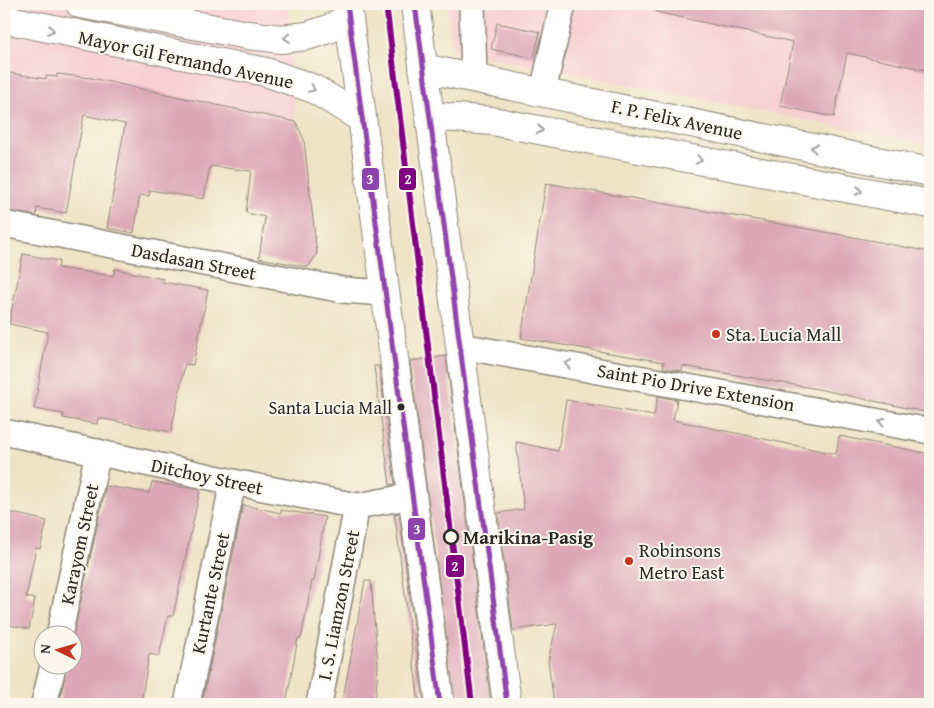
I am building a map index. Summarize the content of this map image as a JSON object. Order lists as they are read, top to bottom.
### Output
{
  "streets": {
    "main road": ["Mayor Gil Fernando Avenue", "F. P. Felix Avenue"],
    "street": [
      "Dasdasan Street",
      "Saint Pio Drive Extension",
      "Ditchoy Street",
      "Karayom Street",
      "Kurtante Street",
      "I. S. Liamzon Street"
    ]
  },
  "crossings": [
    ["Ditchoy Street", "Karayom Street"],
    ["Ditchoy Street", "Kurtante Street"],
    ["Ditchoy Street", "I. S. Liamzon Street"]
  ],
  "one_way": ["Saint Pio Drive Extension"],
  "places": [
    "Sta. Lucia Mall",
    "Santa Lucia Mall",
    "Marikina-Pasig",
    "Robinsons Metro East"
  ],
  "lines": ["transit line 2", "transit line 3"],
  "north": "left"
}
